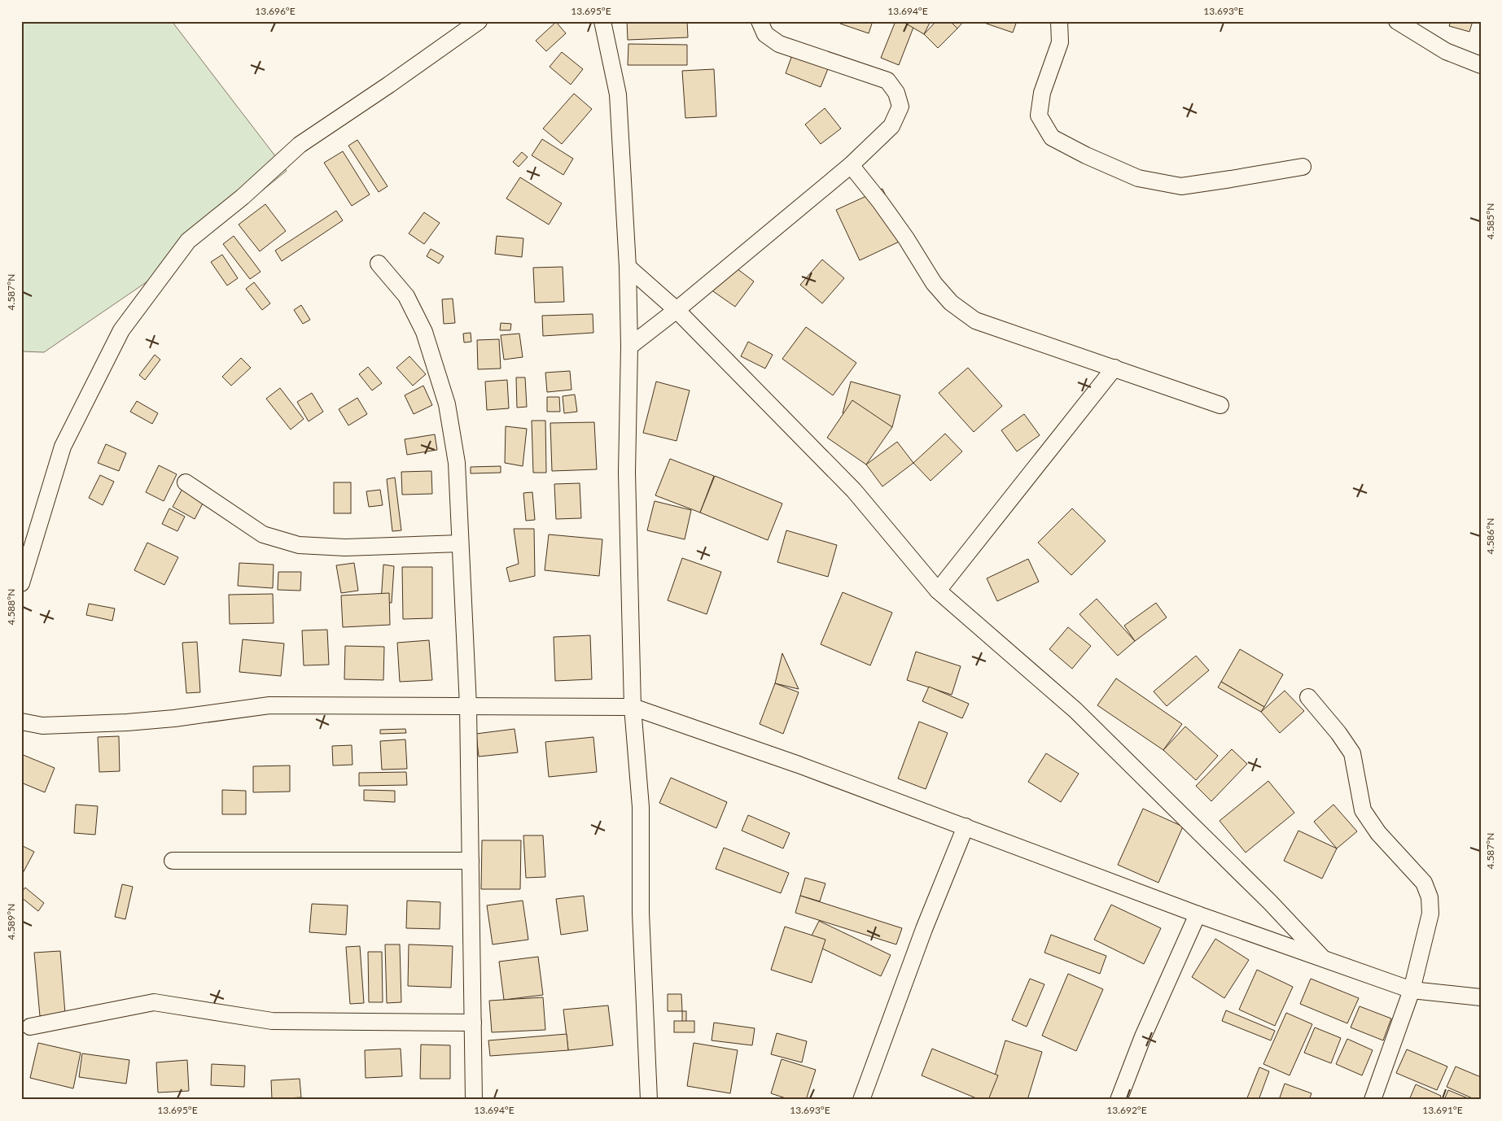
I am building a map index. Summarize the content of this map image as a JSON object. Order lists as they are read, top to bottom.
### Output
{
  "coordinates": [
    "13.696°E",
    "13.695°E",
    "13.694°E",
    "13.693°E",
    "4.585°N",
    "4.587°N",
    "4.586°N",
    "4.588°N",
    "4.589°N",
    "13.692°E",
    "13.691°E"
  ]
}
